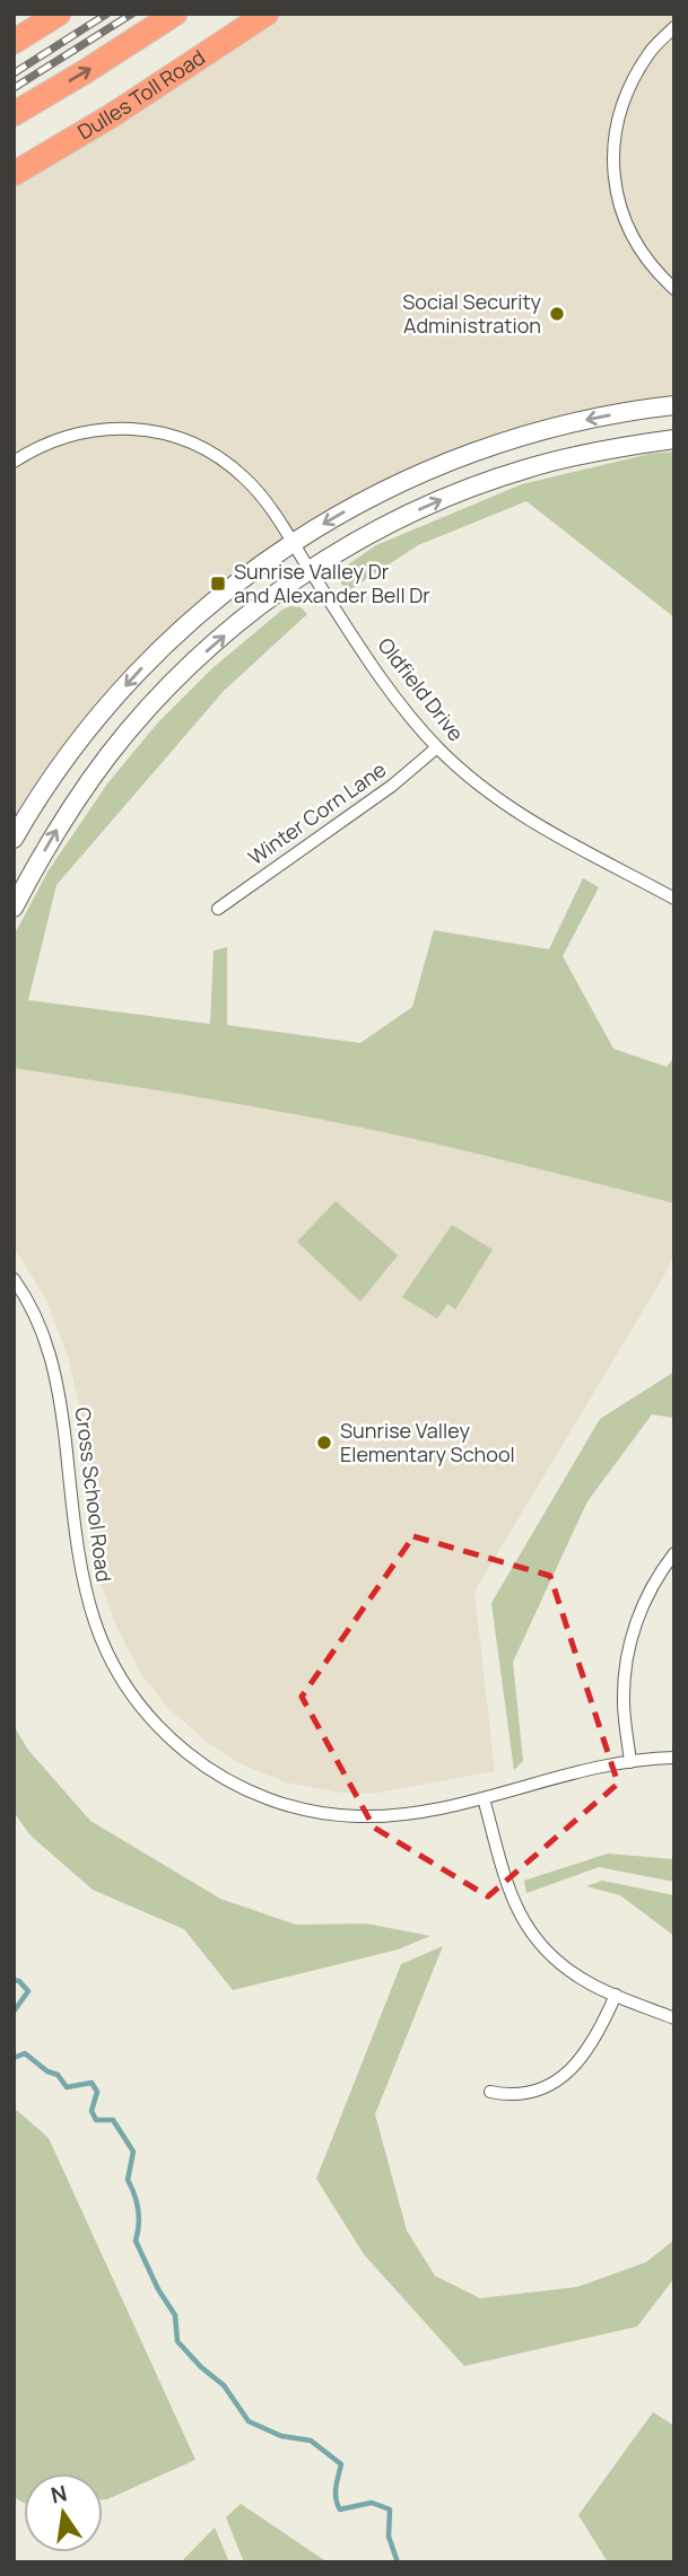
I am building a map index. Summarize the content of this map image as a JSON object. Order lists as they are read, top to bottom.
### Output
{
  "streets": {
    "highway": ["Dulles Toll Road"],
    "street": ["Oldfield Drive", "Winter Corn Lane", "Cross School Road"]
  },
  "crossings": [
    ["Oldfield Drive", "Winter Corn Lane"]
  ],
  "places": {
    "other": ["Social Security Administration", "Sunrise Valley Elementary School"],
    "transit": ["Sunrise Valley Dr and Alexander Bell Dr"]
  },
  "north": "top"
}
